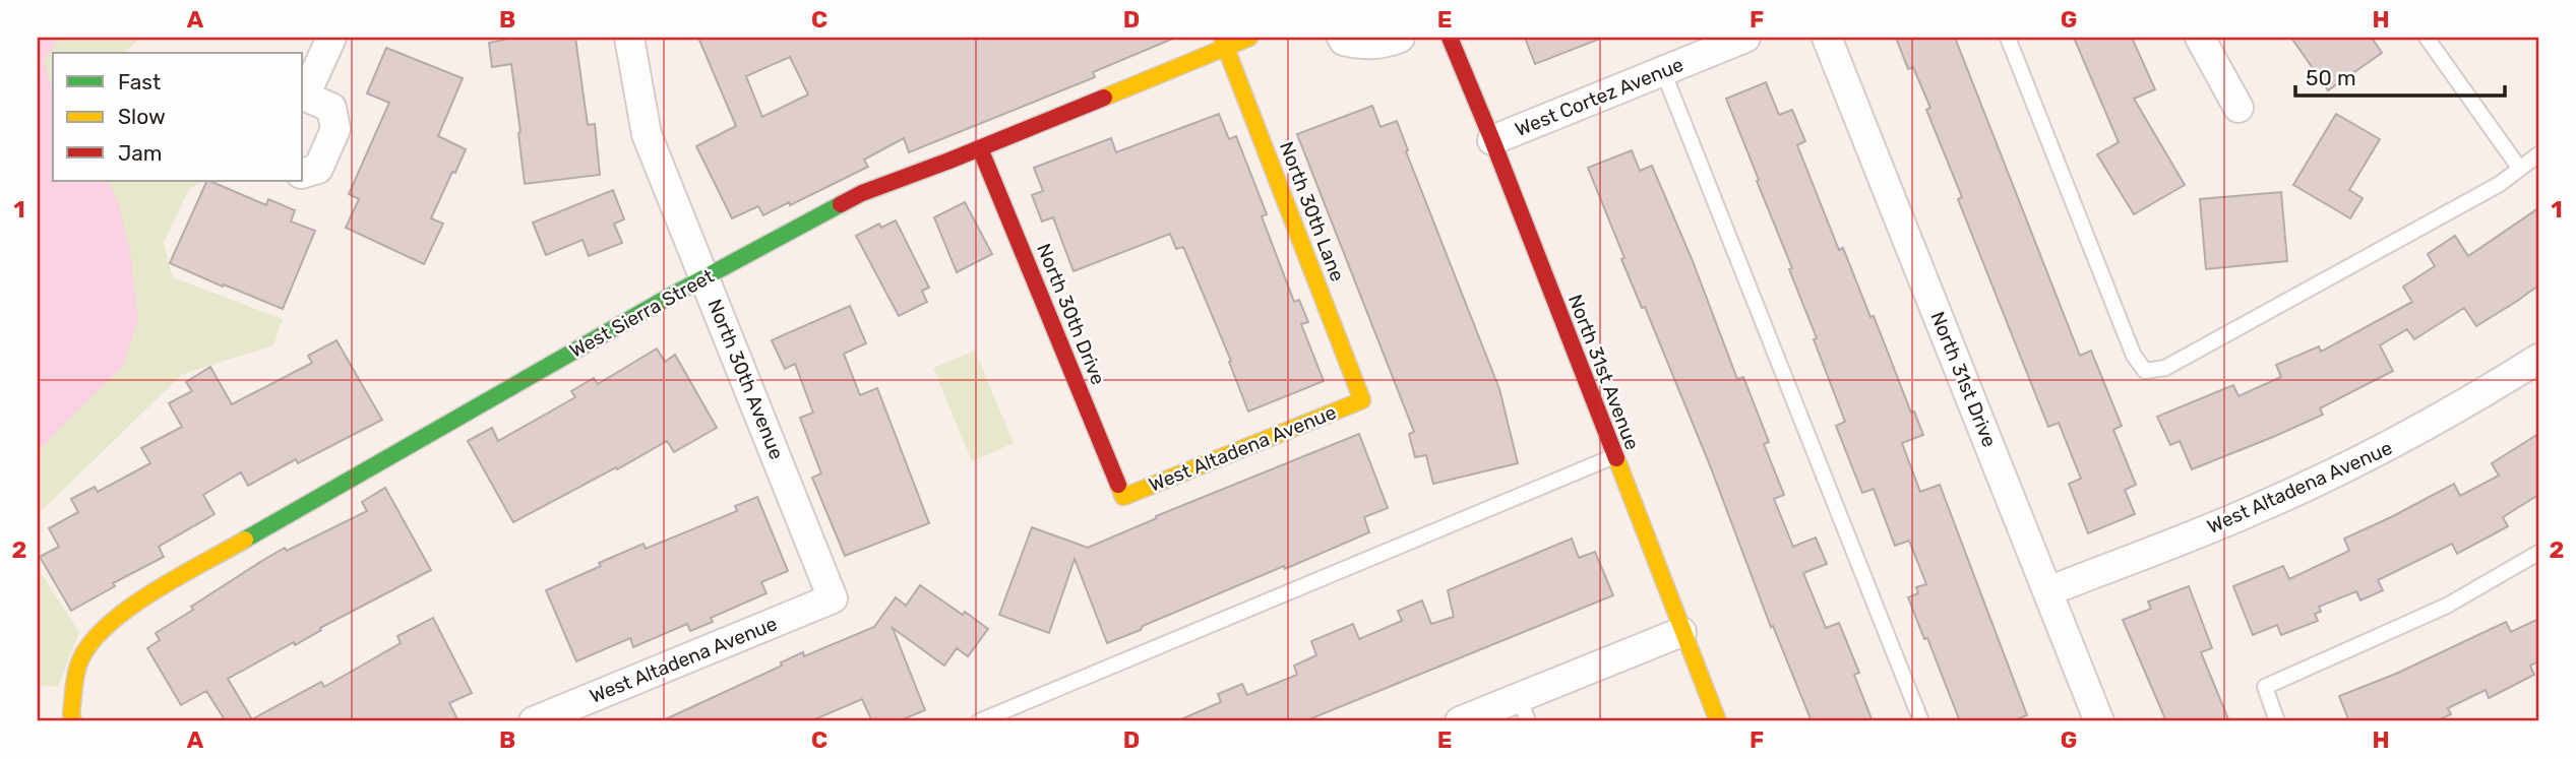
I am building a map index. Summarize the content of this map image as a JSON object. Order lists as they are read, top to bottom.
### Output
{
  "streets": {
    "street": [
      "West Cortez Avenue",
      "North 30th Lane",
      "West Sierra Street",
      "North 30th Drive",
      "North 31st Avenue",
      "North 30th Avenue",
      "North 31st Drive",
      "West Altadena Avenue"
    ]
  },
  "crossings": [
    ["West Cortez Avenue", "North 31st Avenue"],
    ["North 30th Lane", "West Sierra Street"],
    ["North 30th Lane", "West Altadena Avenue"],
    ["West Sierra Street", "North 30th Drive"],
    ["West Sierra Street", "North 30th Avenue"],
    ["North 30th Drive", "West Altadena Avenue"],
    ["North 30th Avenue", "West Altadena Avenue"],
    ["North 31st Drive", "West Altadena Avenue"]
  ],
  "legend": ["Fast", "Slow", "Jam"],
  "scale_bar": "50 m",
  "grid": {
    "columns": [
      "A",
      "B",
      "C",
      "D",
      "E",
      "F",
      "G",
      "H"
    ],
    "rows": ["1", "2"]
  }
}
